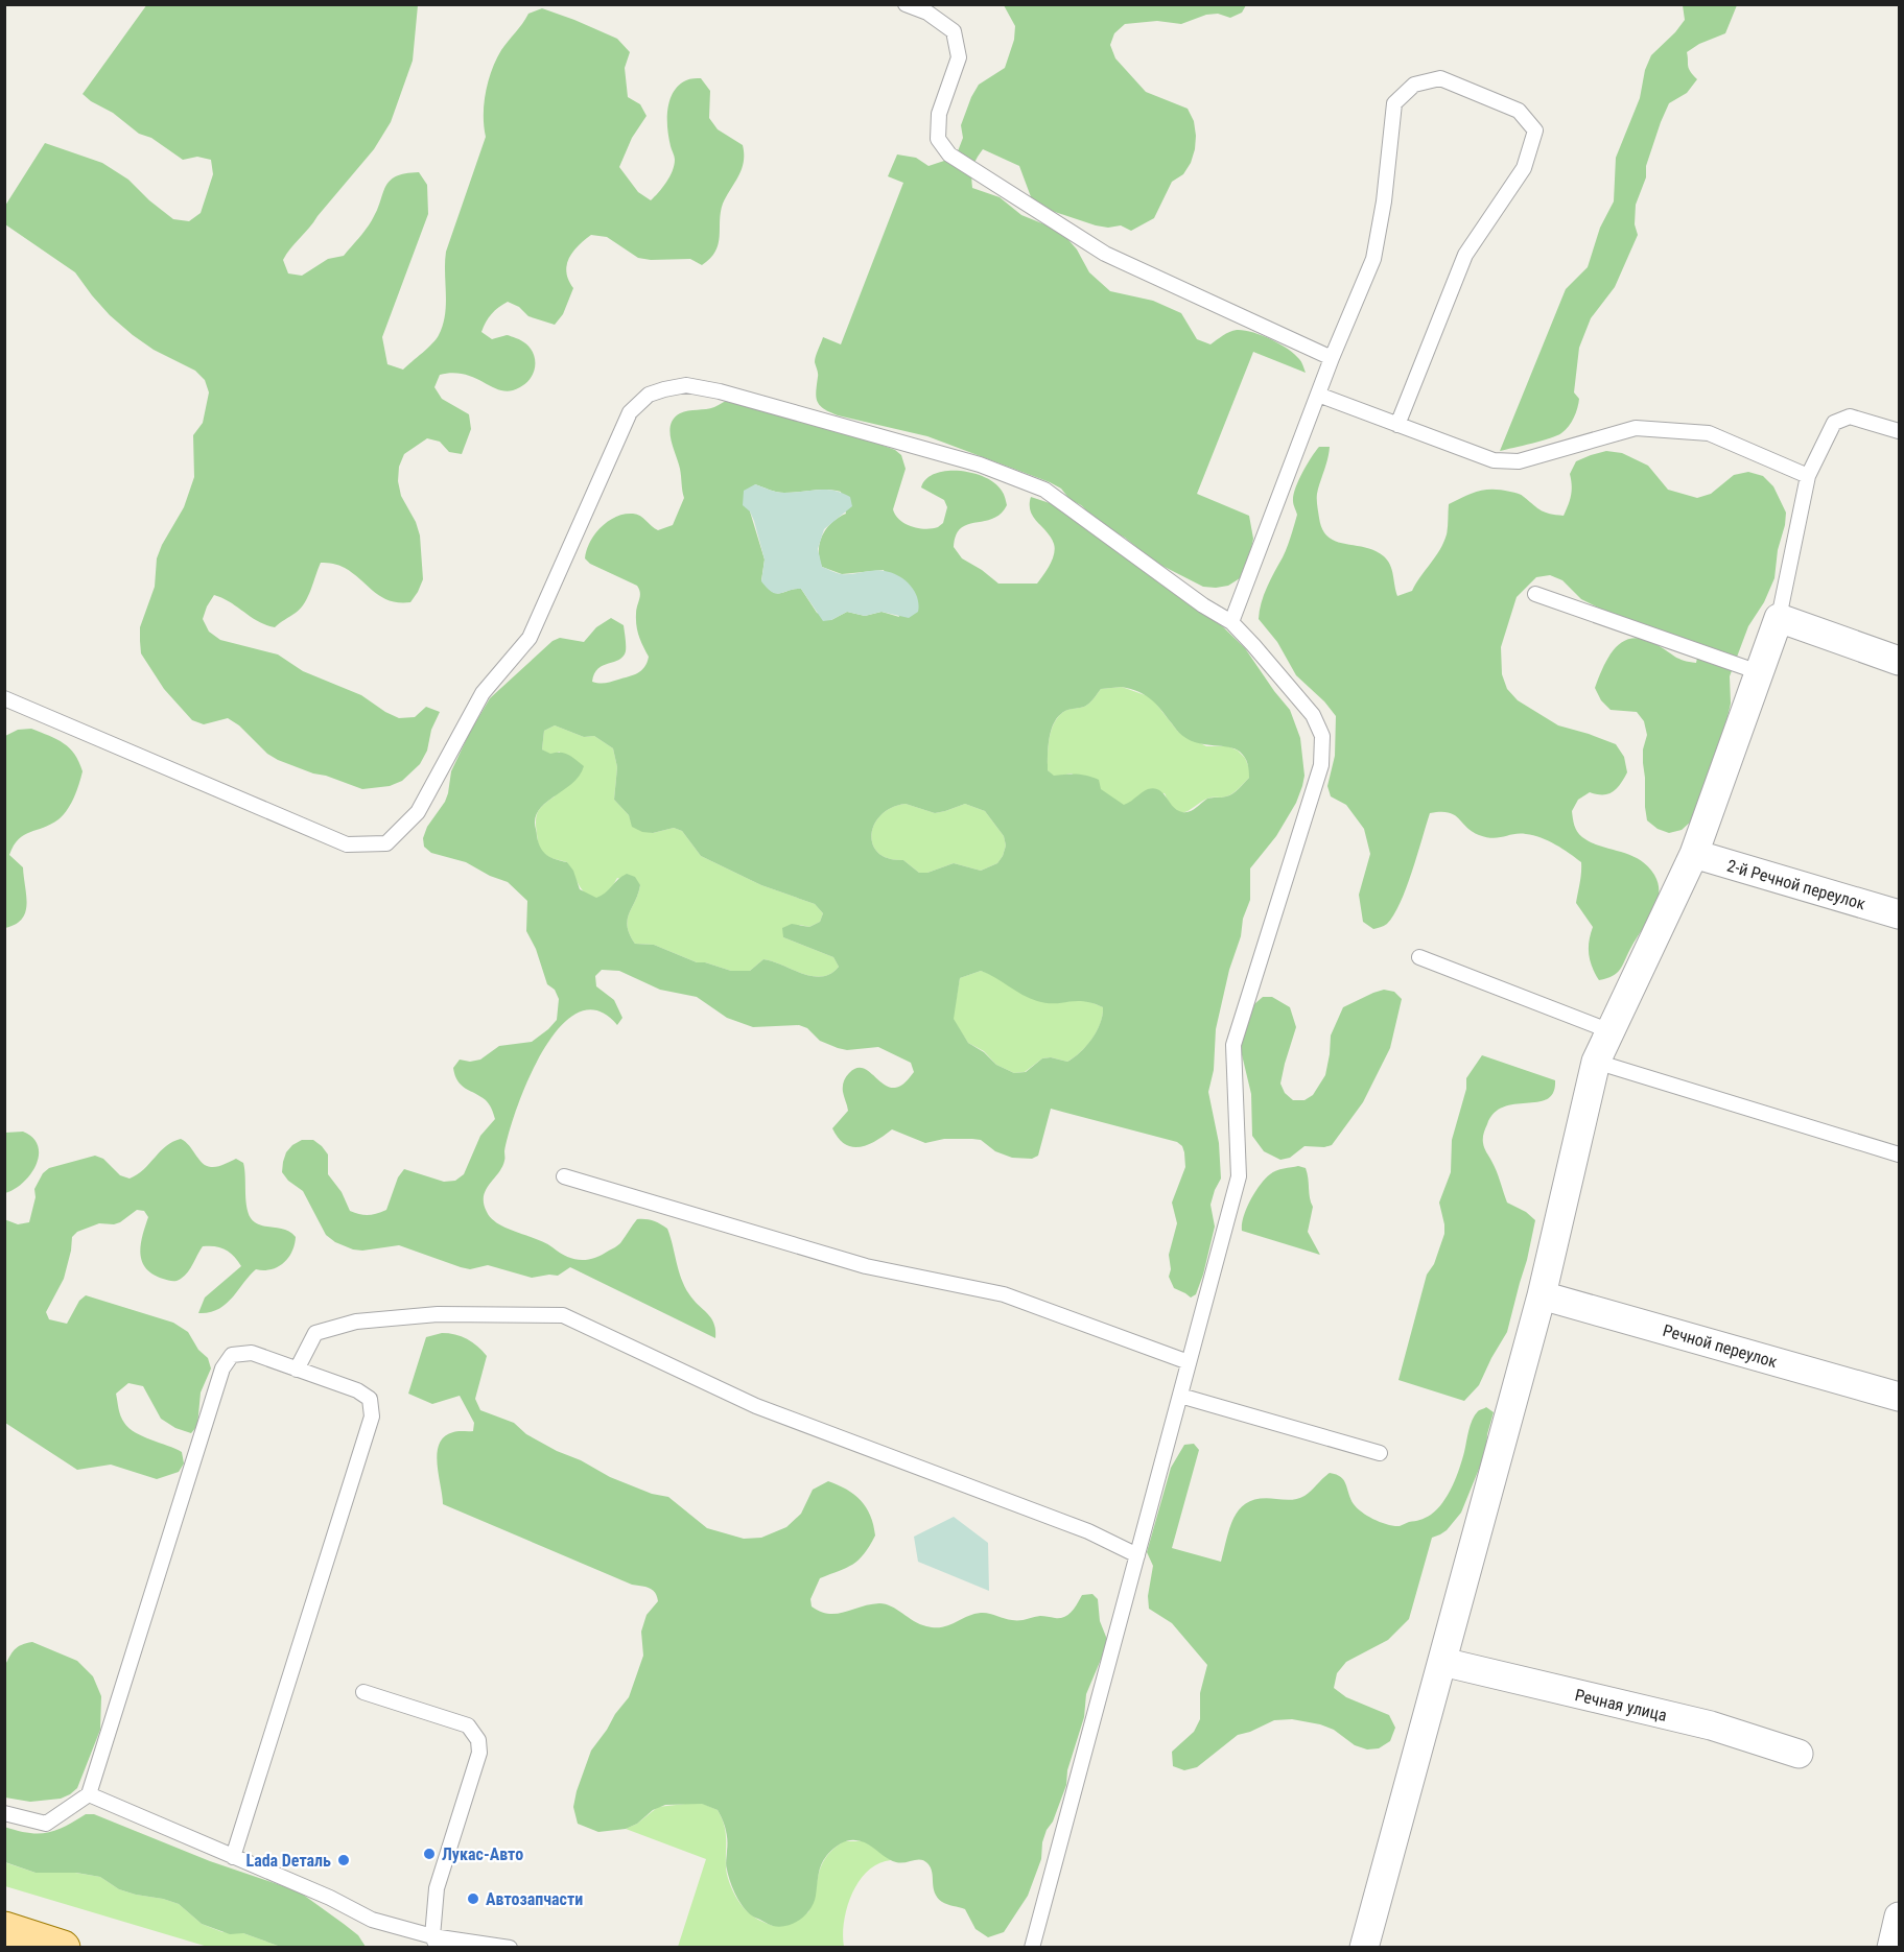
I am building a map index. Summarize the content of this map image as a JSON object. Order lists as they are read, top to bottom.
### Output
{
  "streets": {
    "street": ["2-й Речной переулок", "Речной переулок", "Речная улица"]
  },
  "places": ["Лукас-Авто", "Lada Dеталь", "Автозапчасти"]
}
